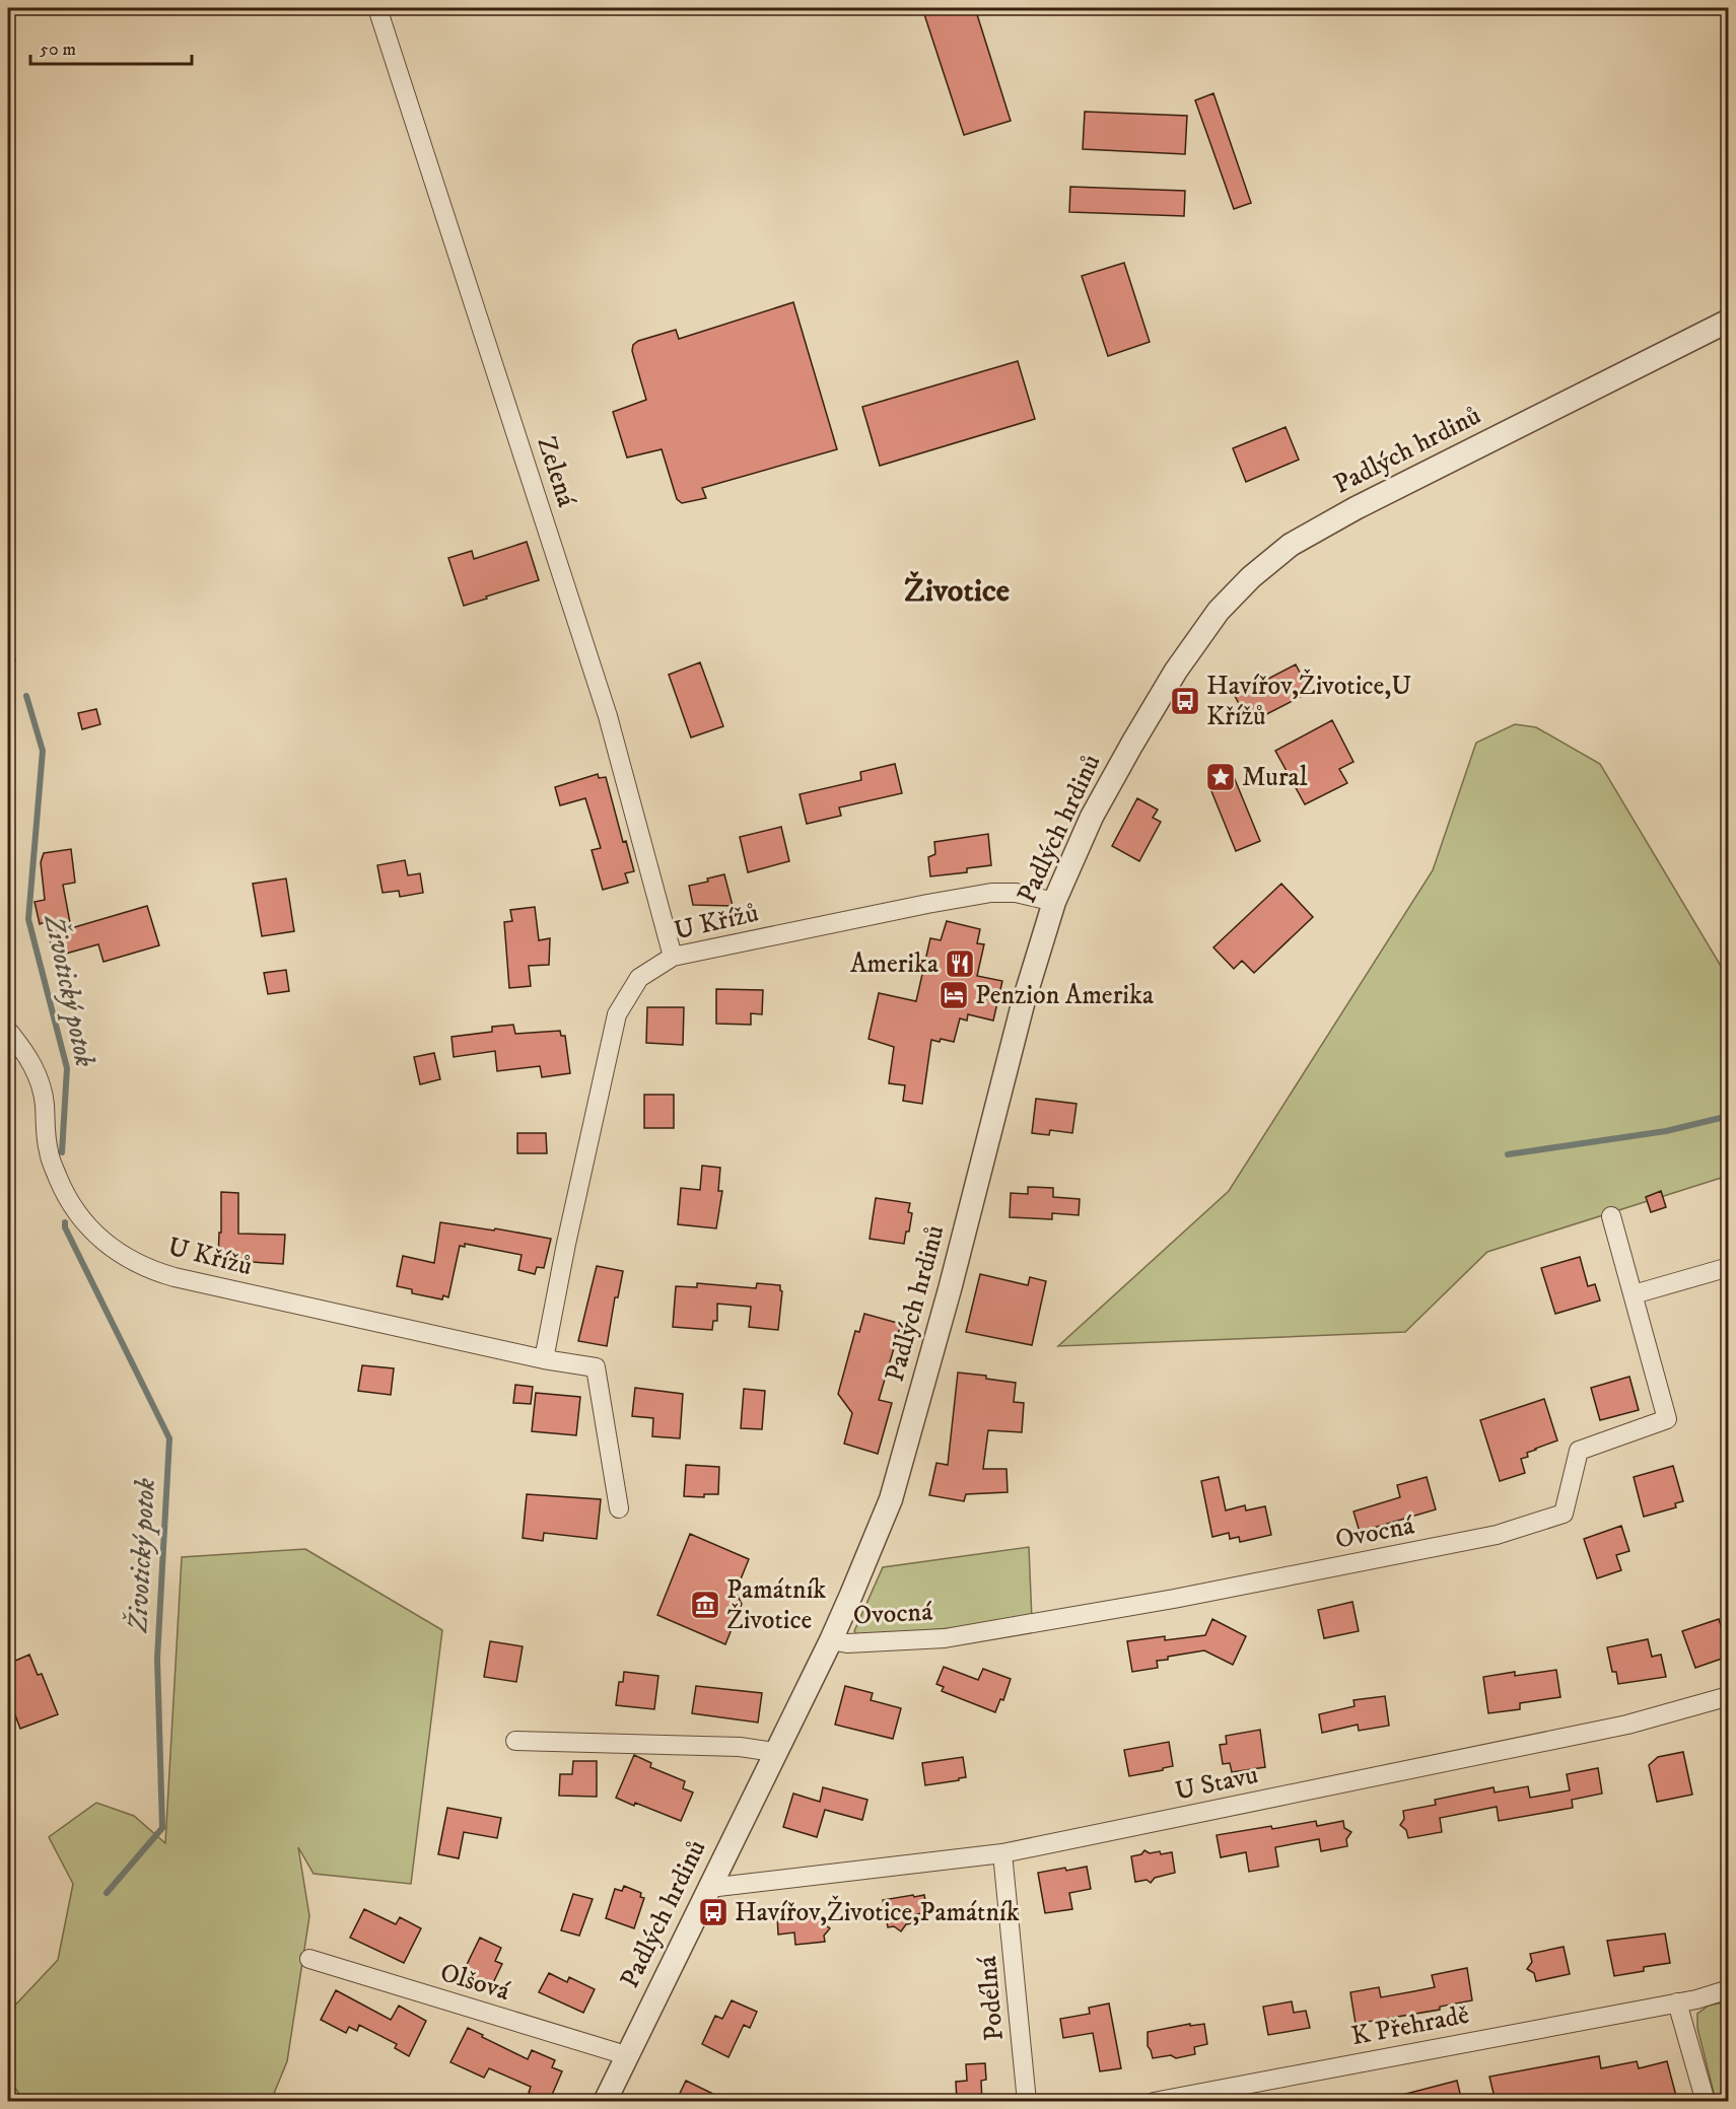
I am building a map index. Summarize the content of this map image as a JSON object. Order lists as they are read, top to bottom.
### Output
{
  "streets": {
    "street": [
      "Padlých hrdinů",
      "Zelená",
      "U Křížů",
      "Ovocná",
      "U Stavu",
      "Olšová",
      "Podélná",
      "K Přehradě"
    ]
  },
  "crossings": [
    ["Padlých hrdinů", "U Křížů"],
    ["Padlých hrdinů", "Ovocná"],
    ["Padlých hrdinů", "U Stavu"],
    ["Padlých hrdinů", "Olšová"],
    ["Zelená", "U Křížů"],
    ["U Stavu", "Podélná"]
  ],
  "districts": ["Životice"],
  "water": ["Životický potok"],
  "places": {
    "bus stop": ["Havířov,Životice,U Křížů", "Havířov,Životice,Památník"],
    "place": ["Mural"],
    "restaurant": ["Amerika"],
    "hotel": ["Penzion Amerika"],
    "museum": ["Památník Životice"]
  },
  "scale_bar": "50 m"
}
